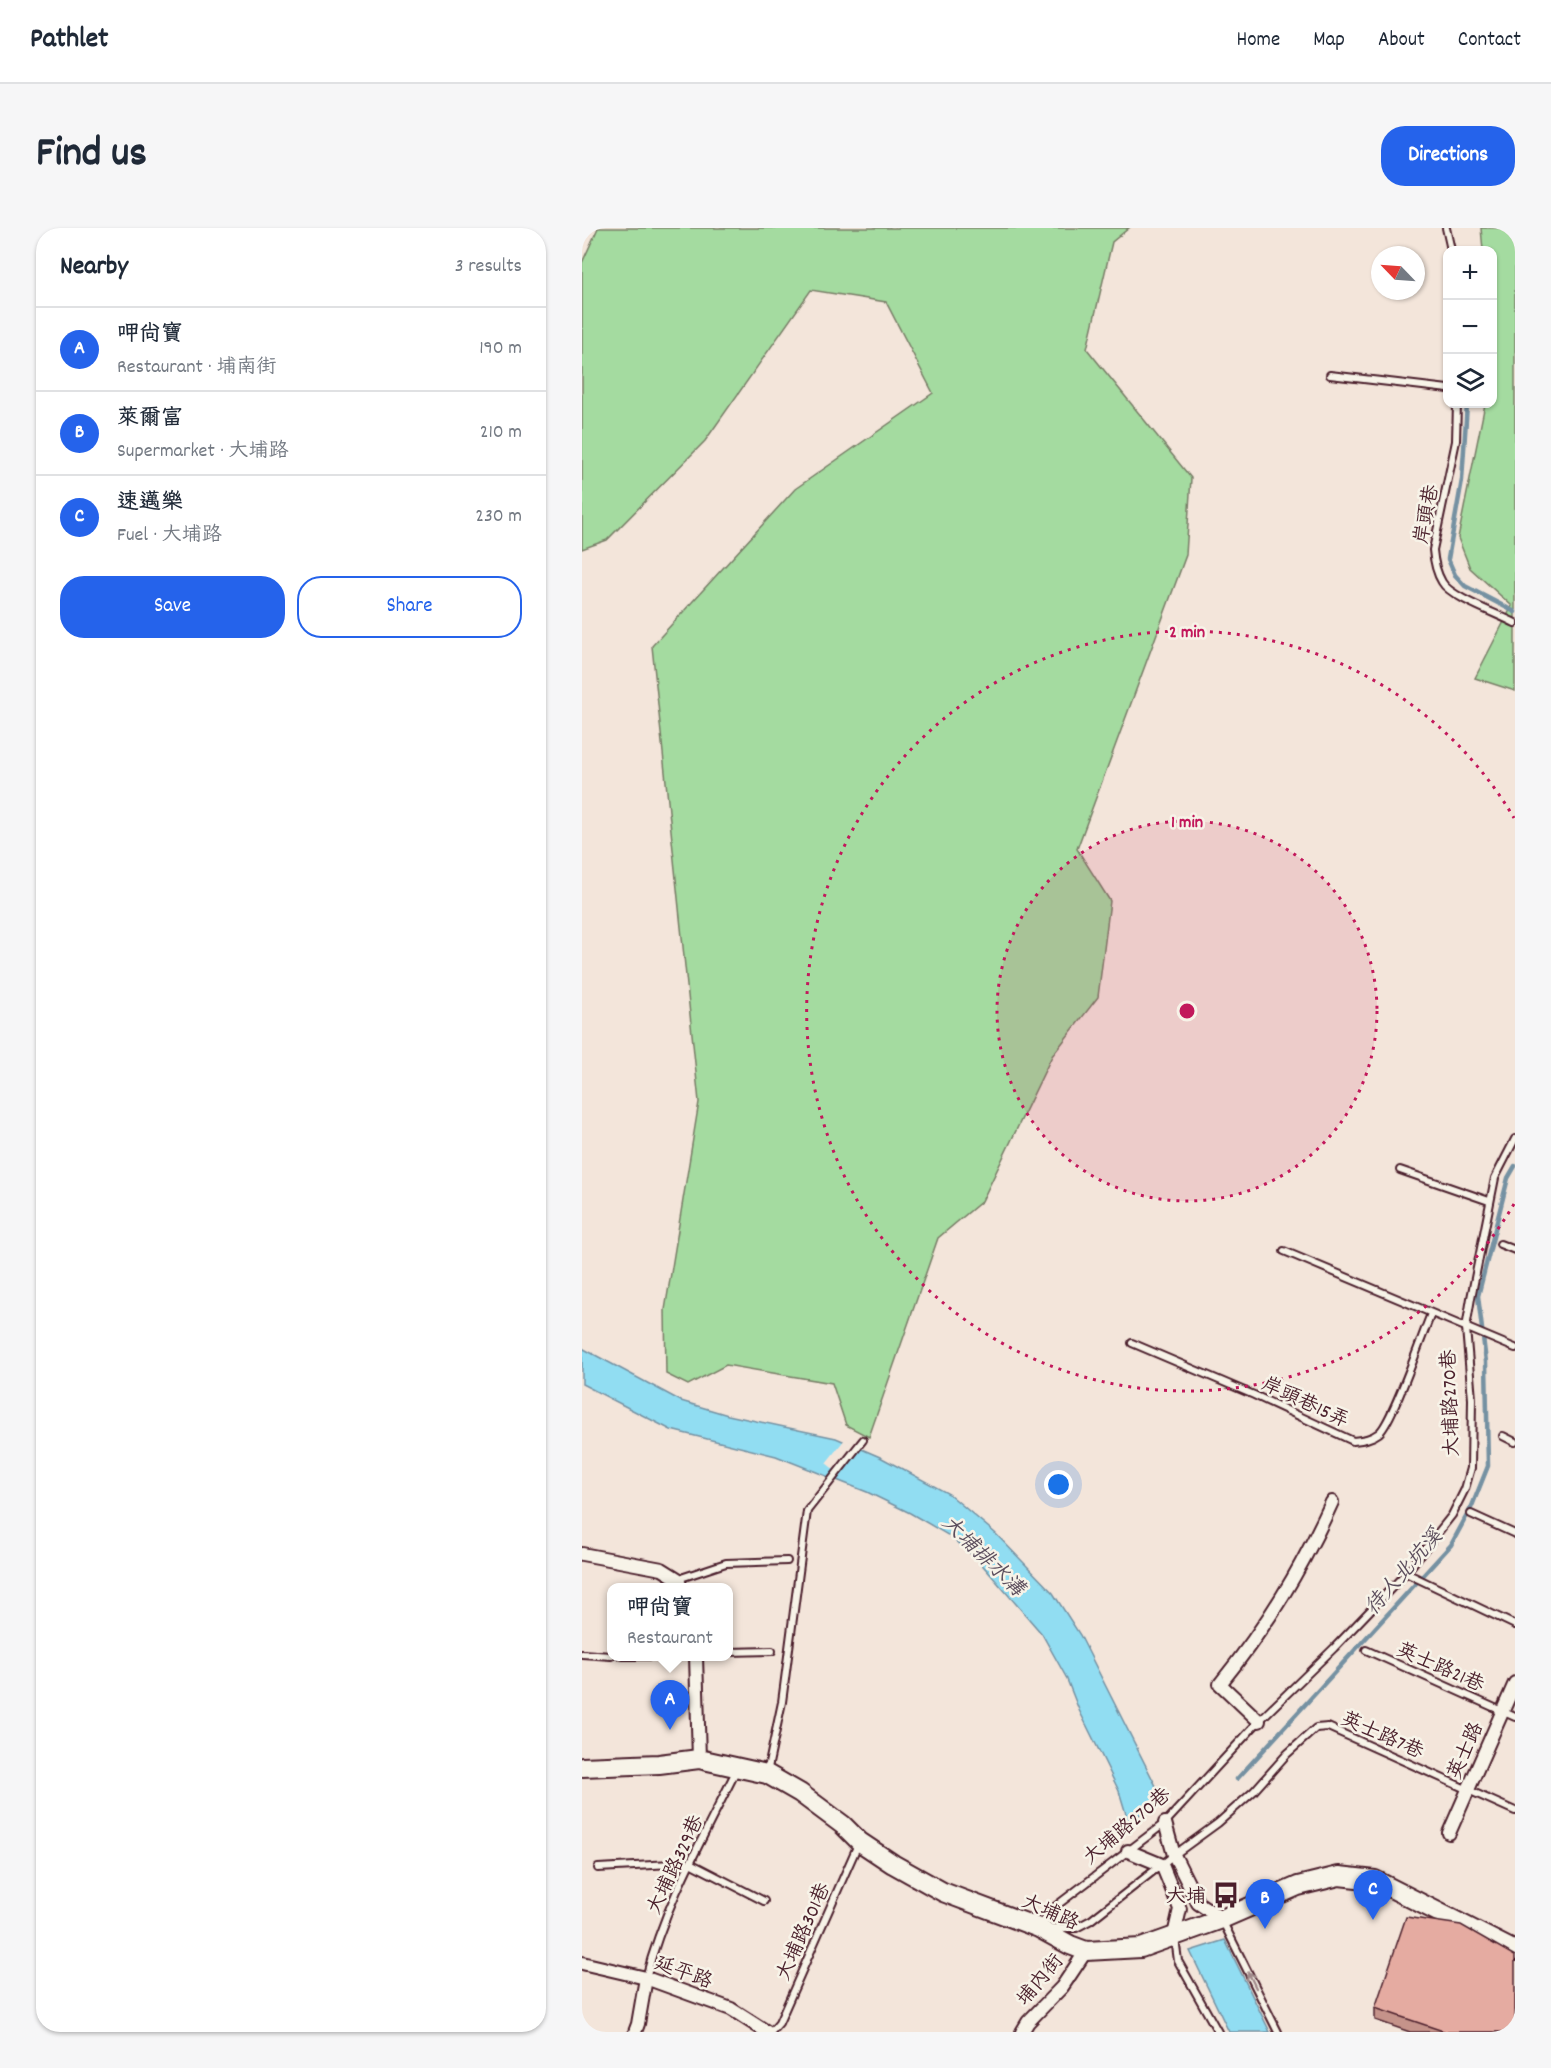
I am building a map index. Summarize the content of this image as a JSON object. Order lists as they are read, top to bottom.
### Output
{
  "streets": {
    "main road": ["大埔路"],
    "street": ["英士路", "延平路", "埔內街"],
    "lane": [
      "岸頭巷",
      "岸頭巷15弄",
      "大埔路270巷",
      "英士路21巷",
      "英士路7巷",
      "大埔路329巷",
      "大埔路301巷"
    ]
  },
  "crossings": [
    ["大埔路270巷", "大埔路"],
    ["英士路21巷", "英士路"],
    ["英士路7巷", "英士路"],
    ["大埔路329巷", "大埔路"],
    ["大埔路329巷", "延平路"],
    ["大埔路", "大埔路301巷"],
    ["大埔路", "埔內街"],
    ["大埔路301巷", "延平路"]
  ],
  "water": ["大埔排水溝", "待人北坑溪"],
  "places": {
    "bus stop": ["大埔"]
  },
  "north": "top left",
  "page": {
    "header": "Pathlet",
    "nav": [
      "Home",
      "Map",
      "About",
      "Contact"
    ],
    "title": "Find us",
    "buttons": [
      "Directions",
      ["Save", "Share"]
    ],
    "heading": ["Nearby", "3 results"],
    "map_buttons": ["+", "−"],
    "list": [
      {
        "mark": "A",
        "name": "呷尚寶",
        "note": "Restaurant · 埔南街",
        "value": "190 m"
      },
      {
        "mark": "B",
        "name": "萊爾富",
        "note": "Supermarket · 大埔路",
        "value": "210 m"
      },
      {
        "mark": "C",
        "name": "速邁樂",
        "note": "Fuel · 大埔路",
        "value": "230 m"
      }
    ],
    "popup": ["呷尚寶", "Restaurant"],
    "pins": ["A", "C", "B"]
  },
  "rings": ["2 min", "1 min"]
}
